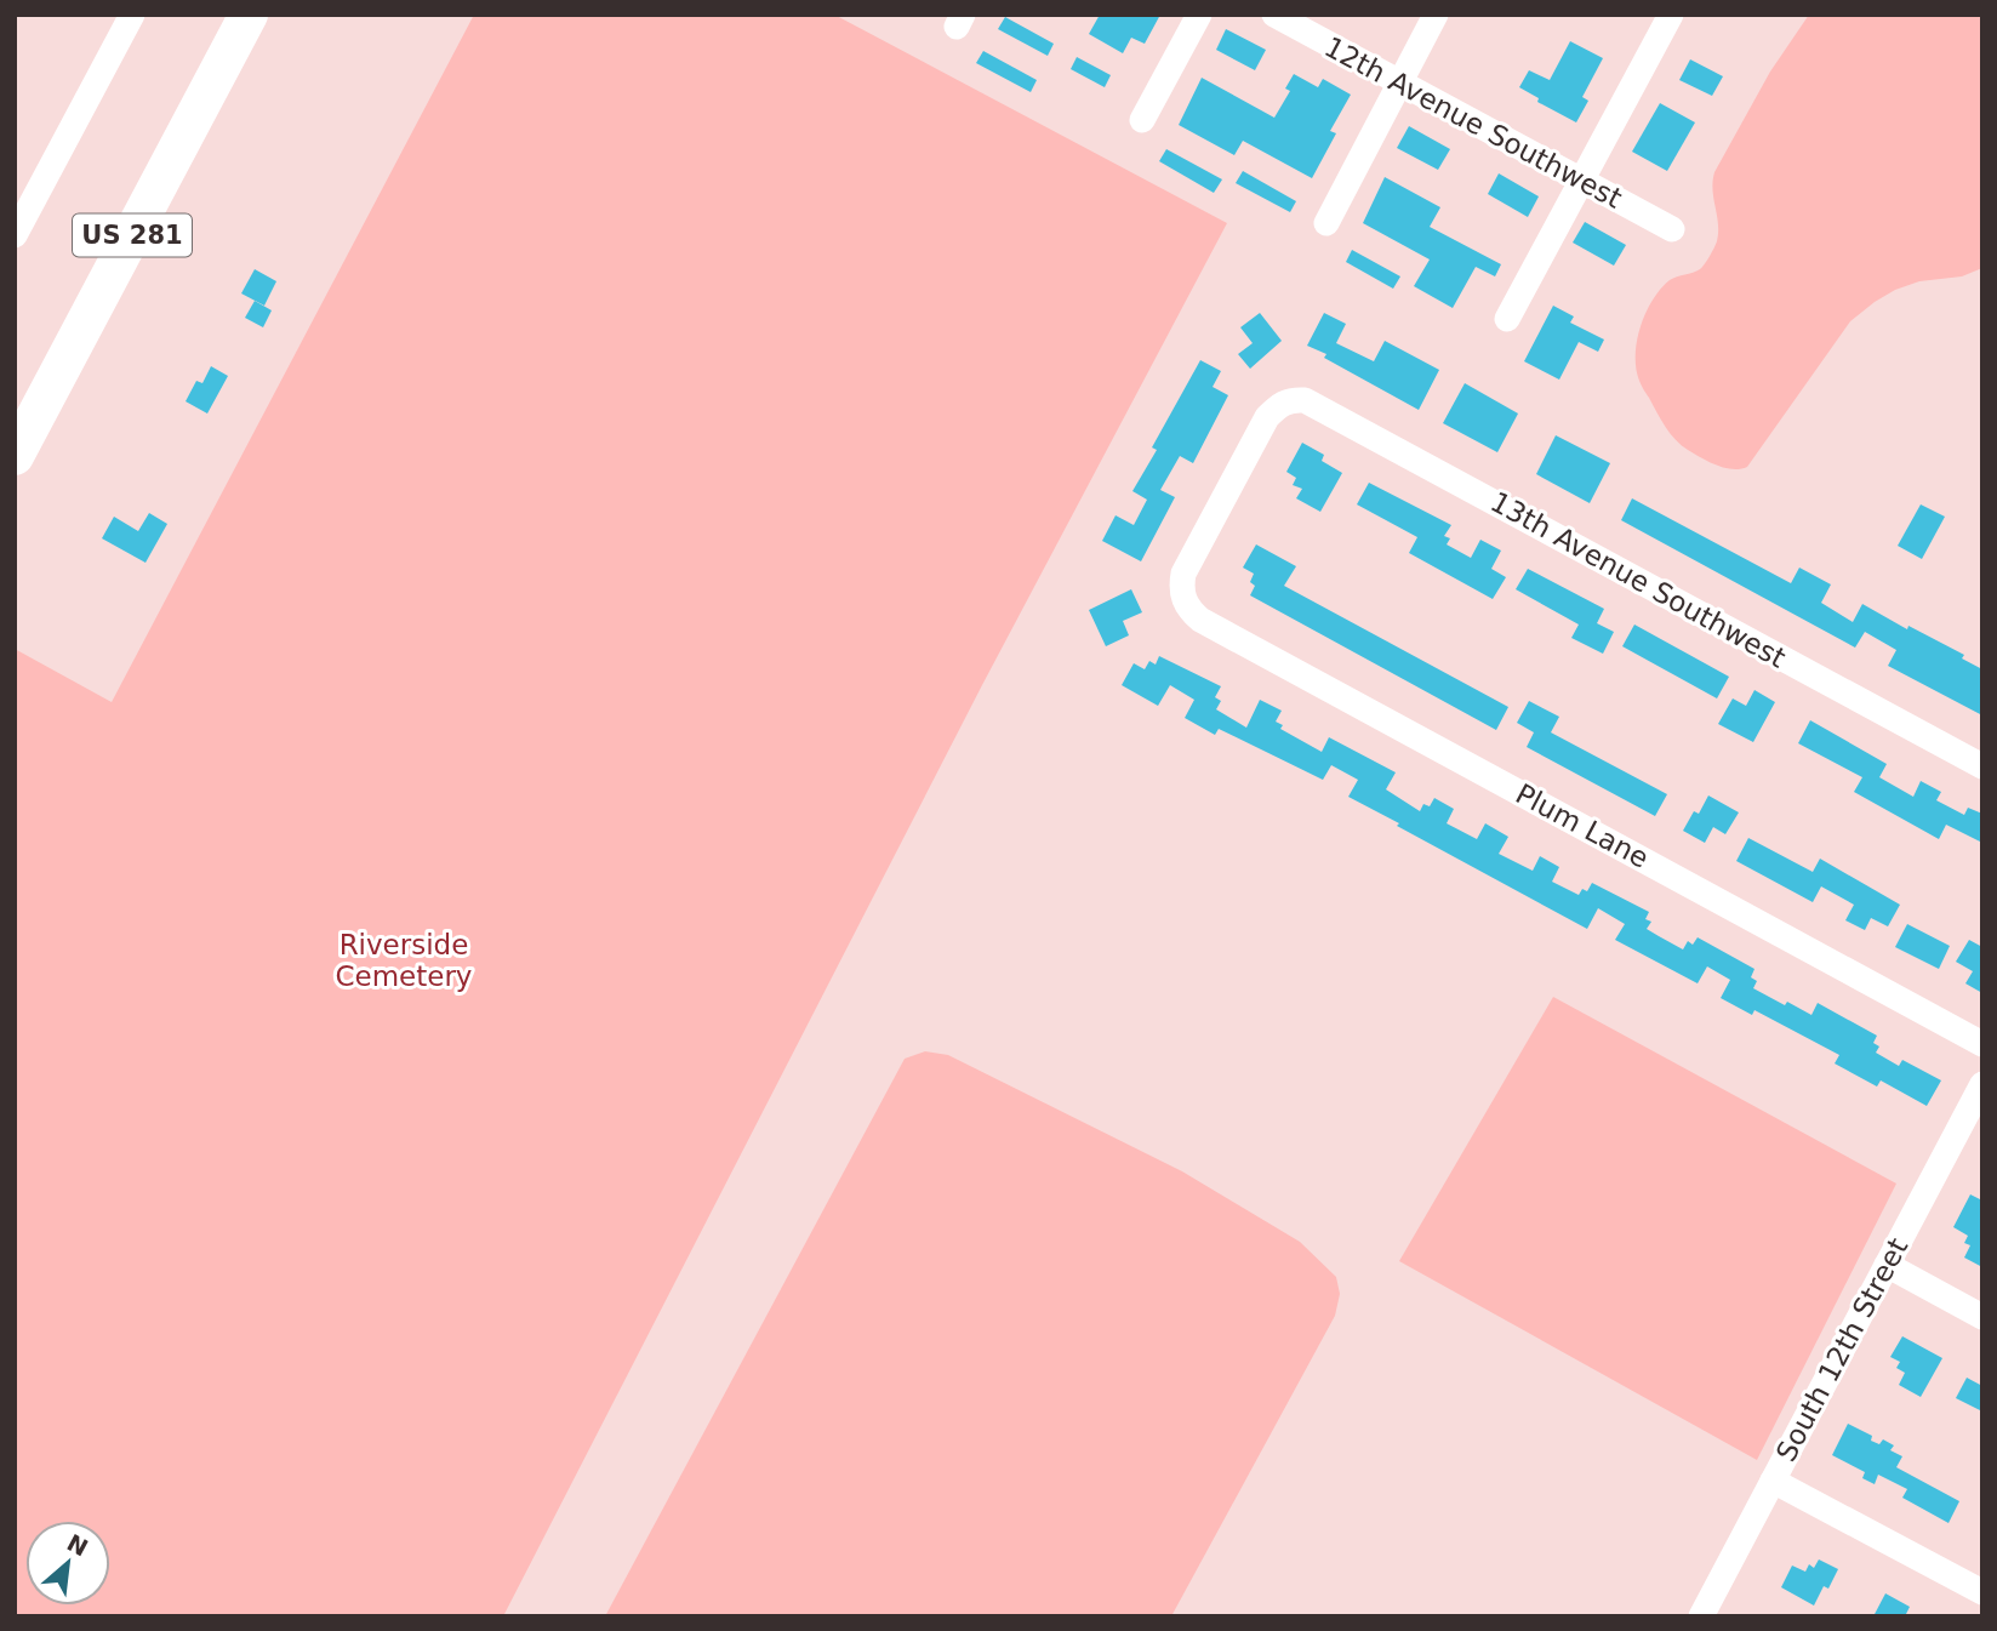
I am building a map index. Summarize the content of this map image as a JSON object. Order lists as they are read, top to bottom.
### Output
{
  "streets": {
    "highway": ["US 281"],
    "street": [
      "12th Avenue Southwest",
      "13th Avenue Southwest",
      "Plum Lane",
      "South 12th Street"
    ]
  },
  "crossings": [
    ["13th Avenue Southwest", "Plum Lane"]
  ],
  "parks": ["Riverside Cemetery"],
  "north": "top right"
}
